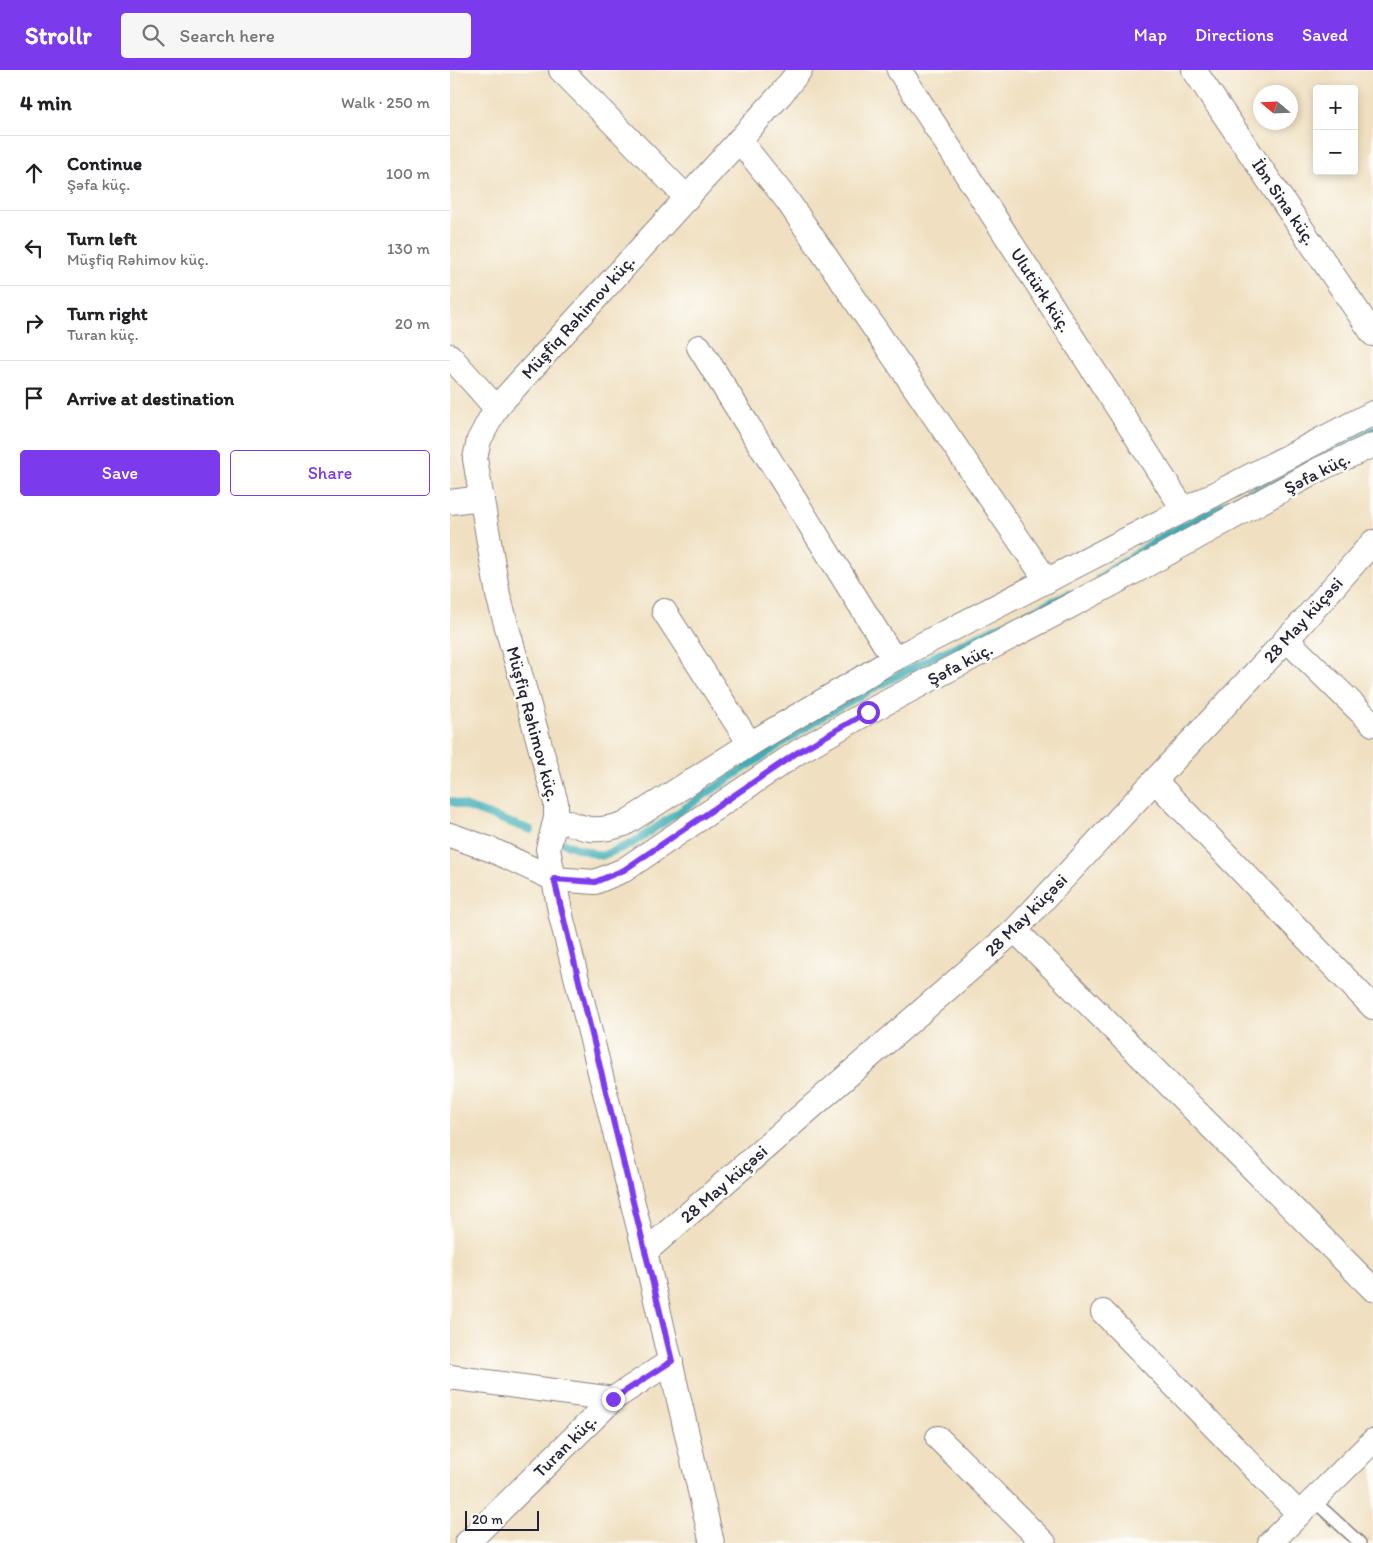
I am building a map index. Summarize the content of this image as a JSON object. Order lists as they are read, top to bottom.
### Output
{
  "streets": {
    "street": [
      "İbn Sina küç.",
      "Ulutürk küç.",
      "Müşfiq Rəhimov küç.",
      "Şəfa küç.",
      "28 May küçəsi",
      "Turan küç."
    ]
  },
  "crossings": [
    ["Müşfiq Rəhimov küç.", "Şəfa küç."],
    ["Müşfiq Rəhimov küç.", "28 May küçəsi"],
    ["Müşfiq Rəhimov küç.", "Turan küç."]
  ],
  "scale_bar": "20 m",
  "north": "left",
  "page": {
    "header": "Strollr",
    "search": "Search here",
    "nav": ["Map", "Directions", "Saved"],
    "heading": ["4 min", "Walk · 250 m"],
    "map_buttons": ["+", "−"],
    "list": [
      ["Continue", "Şəfa küç.", "100 m"],
      ["Turn left", "Müşfiq Rəhimov küç.", "130 m"],
      ["Turn right", "Turan küç.", "20 m"],
      "Arrive at destination"
    ],
    "buttons": ["Save", "Share"],
    "scale": "20 m"
  }
}
